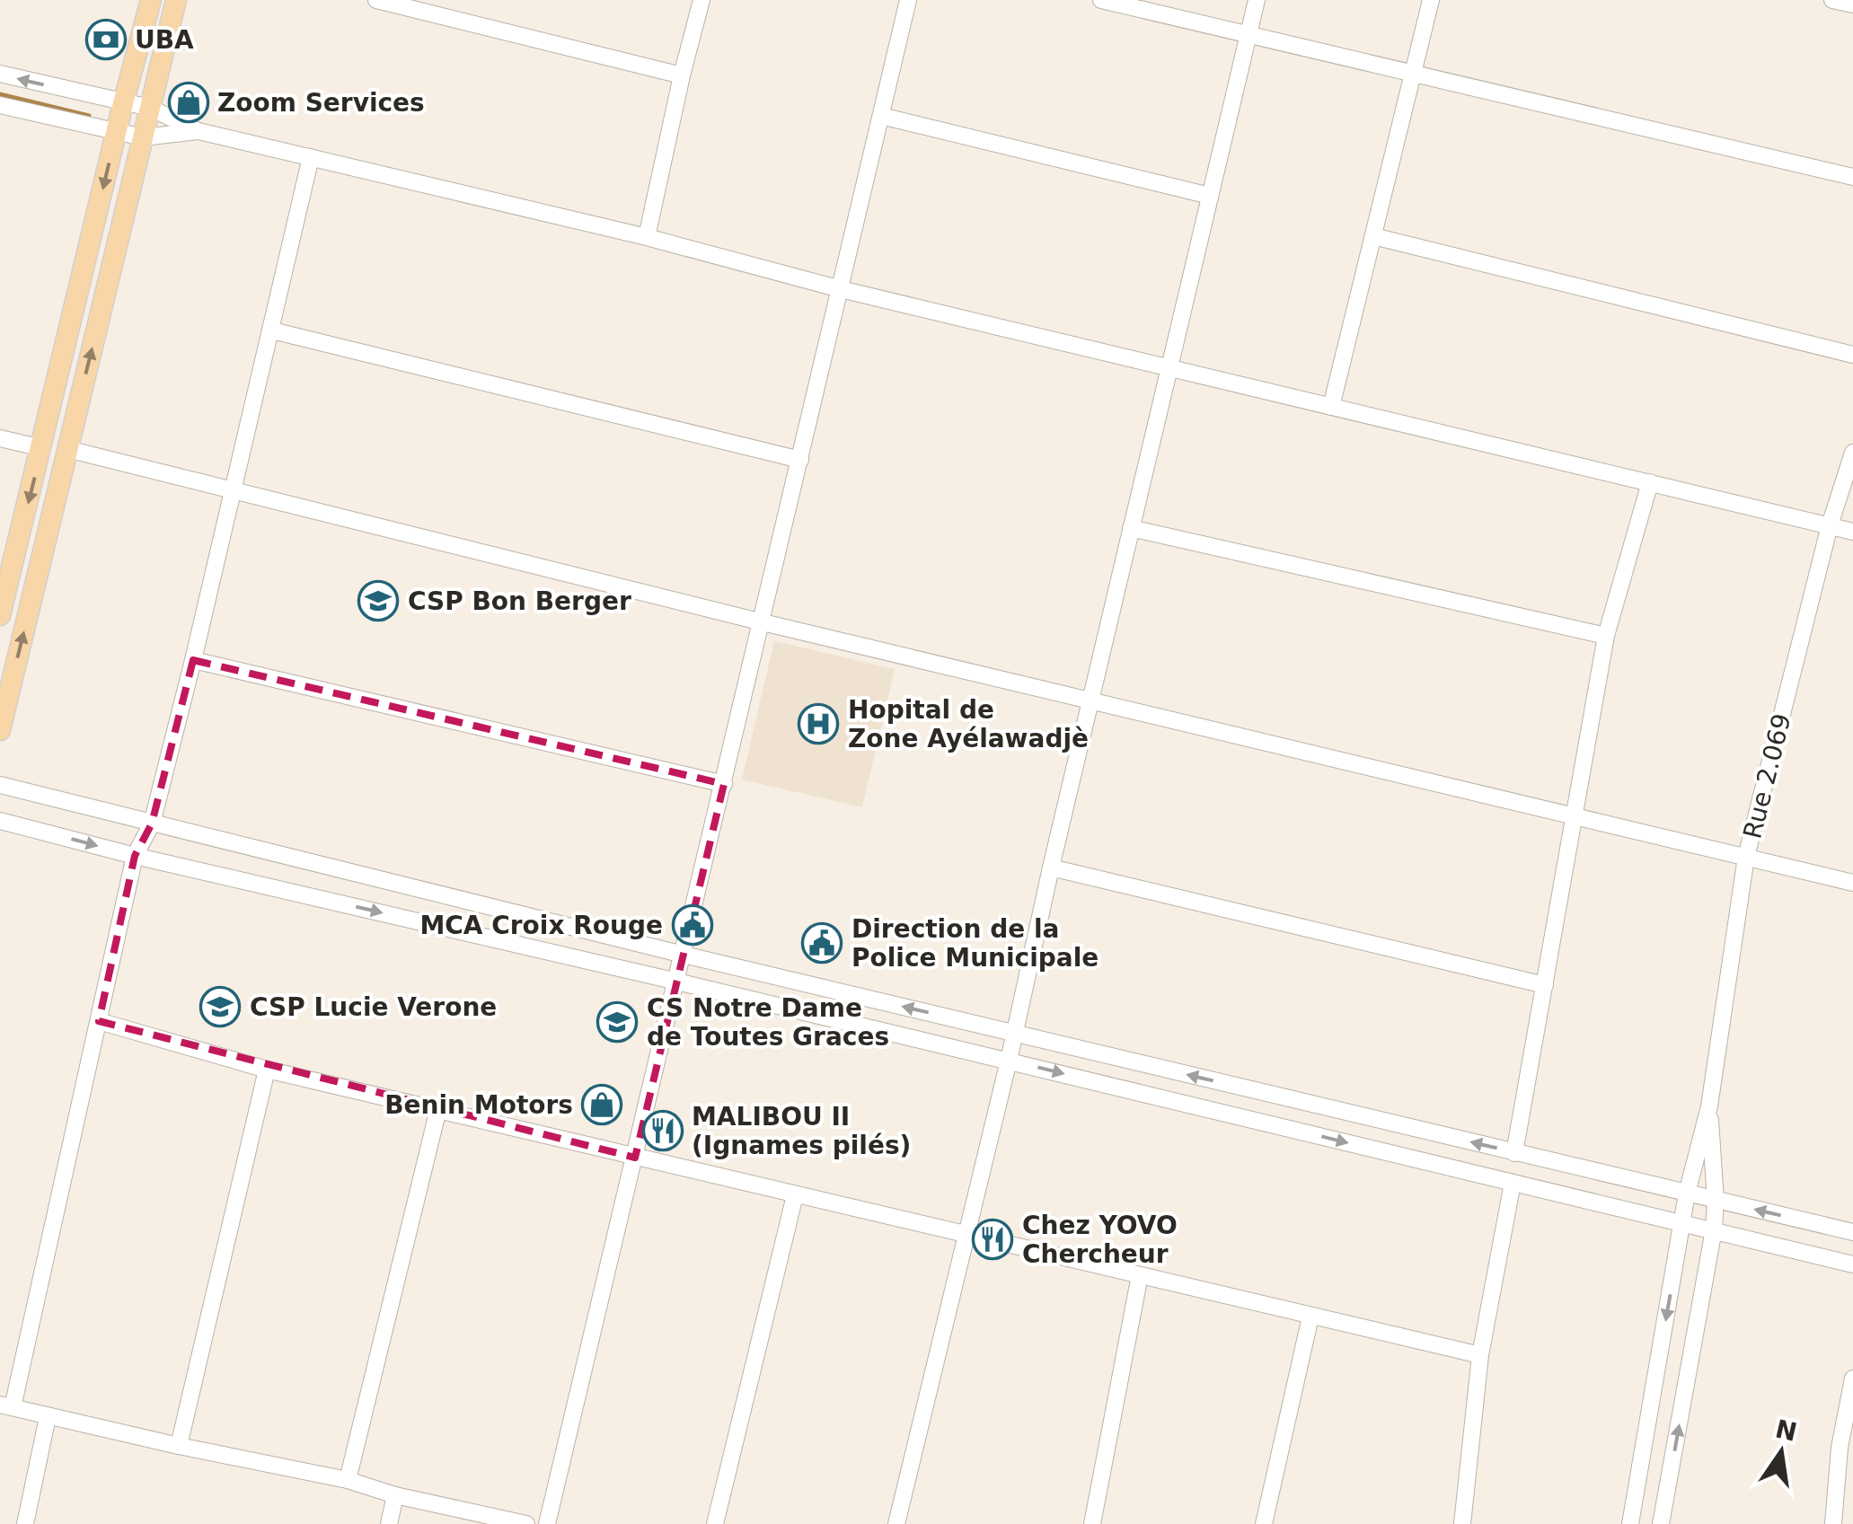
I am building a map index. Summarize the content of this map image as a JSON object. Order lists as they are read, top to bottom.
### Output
{
  "streets": {
    "street": ["Rue 2.069"]
  },
  "places": {
    "bank": ["UBA"],
    "shop": ["Zoom Services", "Benin Motors"],
    "school or university": ["CSP Bon Berger", "CSP Lucie Verone", "CS Notre Dame de Toutes Graces"],
    "hospital": ["Hopital de Zone Ayélawadjè"],
    "public building": ["MCA Croix Rouge", "Direction de la Police Municipale"],
    "restaurant": ["MALIBOU II (Ignames pilés)", "Chez YOVO Chercheur"]
  },
  "north": "top"
}
